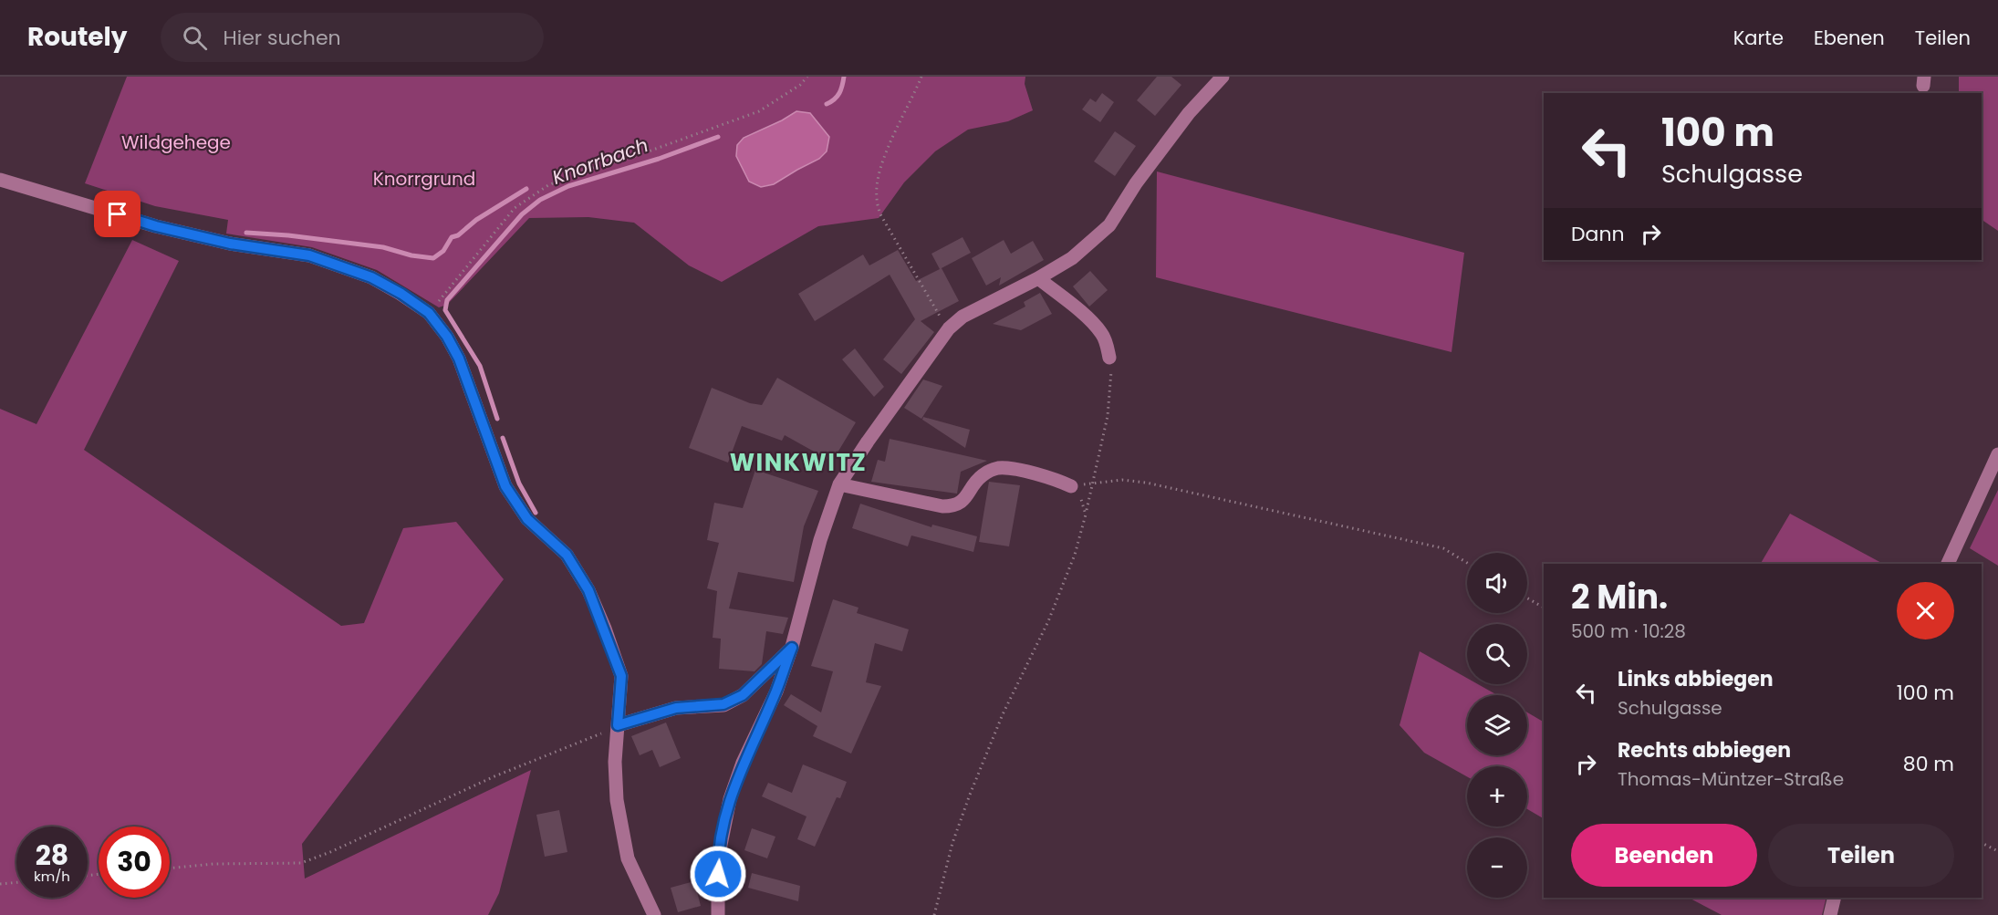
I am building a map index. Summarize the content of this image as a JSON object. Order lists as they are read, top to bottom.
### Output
{
  "districts": ["WINKWITZ"],
  "water": ["Knorrbach"],
  "parks": ["Wildgehege", "Knorrgrund"],
  "page": {
    "header": "Routely",
    "search": "Hier suchen",
    "nav": ["Karte", "Ebenen", "Teilen"],
    "turn": ["100 m", "Schulgasse"],
    "then": "Dann",
    "map_buttons": ["+", "−"],
    "heading": ["2 Min.", "500 m · 10:28"],
    "list": [
      {
        "name": "Links abbiegen",
        "note": "Schulgasse",
        "value": "100 m"
      },
      {
        "name": "Rechts abbiegen",
        "note": "Thomas-Müntzer-Straße",
        "value": "80 m"
      }
    ],
    "buttons": ["Beenden", "Teilen"],
    "speed": "28 km/h",
    "limit": "30"
  }
}
